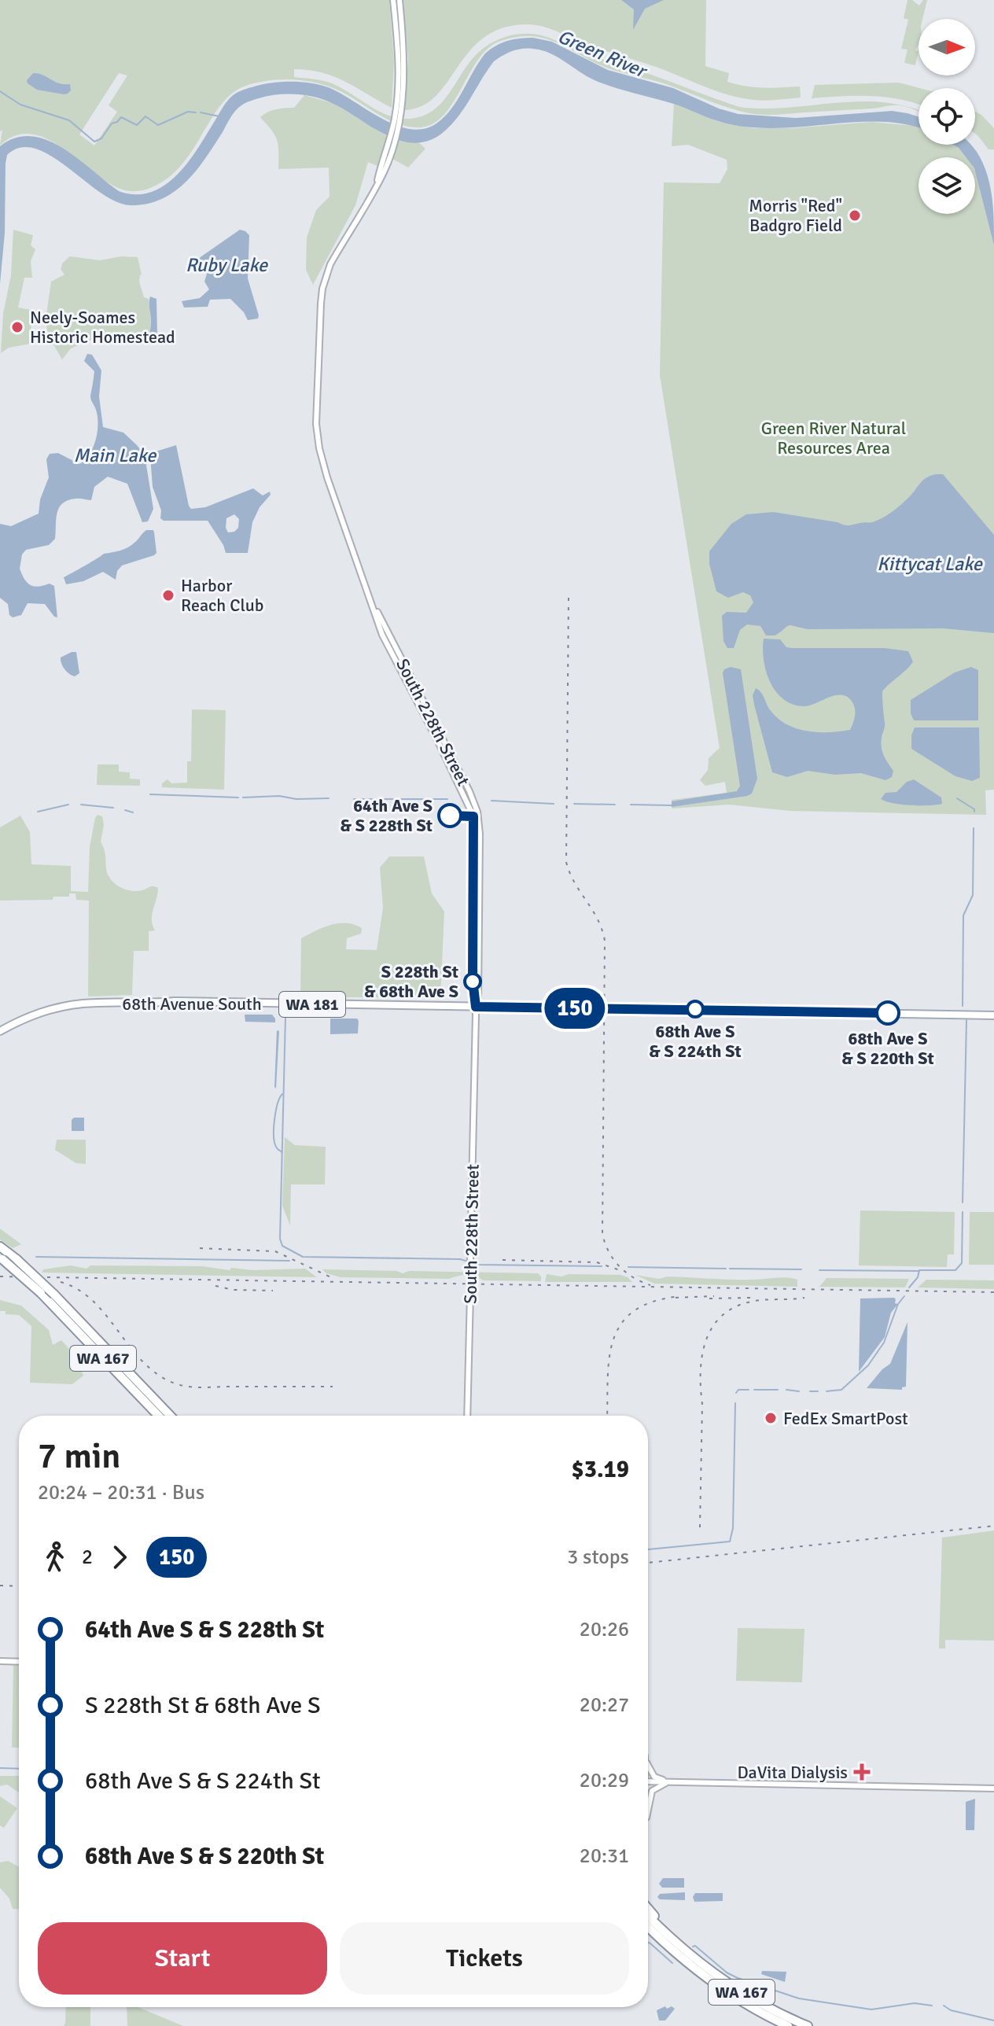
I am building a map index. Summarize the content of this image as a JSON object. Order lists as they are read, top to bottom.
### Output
{
  "streets": {
    "highway": ["WA 167"],
    "main road": ["South 228th Street", "68th Avenue South", "WA 181"]
  },
  "crossings": [
    ["South 228th Street", "68th Avenue South"]
  ],
  "water": [
    "Green River",
    "Ruby Lake",
    "Main Lake",
    "Kittycat Lake"
  ],
  "parks": ["Green River Natural Resources Area"],
  "places": {
    "other": [
      "Morris \"Red\" Badgro Field",
      "Neely-Soames Historic Homestead",
      "Harbor Reach Club",
      "64th Ave S & S 228th St",
      "S 228th St & 68th Ave S",
      "68th Ave S & S 224th St",
      "68th Ave S & S 220th St",
      "FedEx SmartPost"
    ],
    "health": ["DaVita Dialysis"]
  },
  "lines": ["bus line 150"],
  "north": "right",
  "page": {
    "on_map": "150",
    "heading": ["7 min", "20:24 – 20:31 · Bus", "$3.19"],
    "legs": ["2", "150", "3 stops"],
    "list": [
      {
        "name": "64th Ave S & S 228th St",
        "value": "20:26"
      },
      {
        "name": "S 228th St & 68th Ave S",
        "value": "20:27"
      },
      {
        "name": "68th Ave S & S 224th St",
        "value": "20:29"
      },
      {
        "name": "68th Ave S & S 220th St",
        "value": "20:31"
      }
    ],
    "buttons": ["Start", "Tickets"]
  }
}
